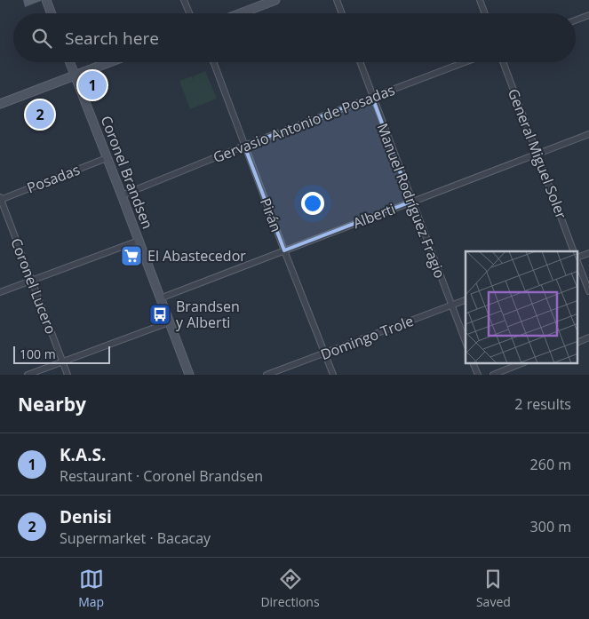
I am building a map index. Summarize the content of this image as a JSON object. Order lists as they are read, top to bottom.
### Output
{
  "streets": {
    "street": [
      "Gervasio Antonio de Posadas",
      "General Miguel Soler",
      "Coronel Brandsen",
      "Posadas",
      "Manuel Rodríguez Fragio",
      "Pirán",
      "Alberti",
      "Coronel Lucero",
      "Domingo Trole"
    ]
  },
  "crossings": [
    ["Gervasio Antonio de Posadas", "Coronel Brandsen"],
    ["Gervasio Antonio de Posadas", "Manuel Rodríguez Fragio"],
    ["Gervasio Antonio de Posadas", "Pirán"],
    ["General Miguel Soler", "Alberti"],
    ["Coronel Brandsen", "Posadas"],
    ["Coronel Brandsen", "Alberti"],
    ["Posadas", "Coronel Lucero"],
    ["Manuel Rodríguez Fragio", "Alberti"],
    ["Manuel Rodríguez Fragio", "Domingo Trole"],
    ["Pirán", "Alberti"],
    ["Pirán", "Domingo Trole"]
  ],
  "places": {
    "supermarket": ["El Abastecedor"],
    "bus stop": ["Brandsen y Alberti"]
  },
  "scale_bar": "100 m",
  "page": {
    "search": "Search here",
    "pins": ["1", "2"],
    "scale": "100 m",
    "heading": ["Nearby", "2 results"],
    "list": [
      {
        "mark": "1",
        "name": "K.A.S.",
        "note": "Restaurant · Coronel Brandsen",
        "value": "260 m"
      },
      {
        "mark": "2",
        "name": "Denisi",
        "note": "Supermarket · Bacacay",
        "value": "300 m"
      }
    ],
    "nav": ["Map", "Directions", "Saved"]
  }
}
